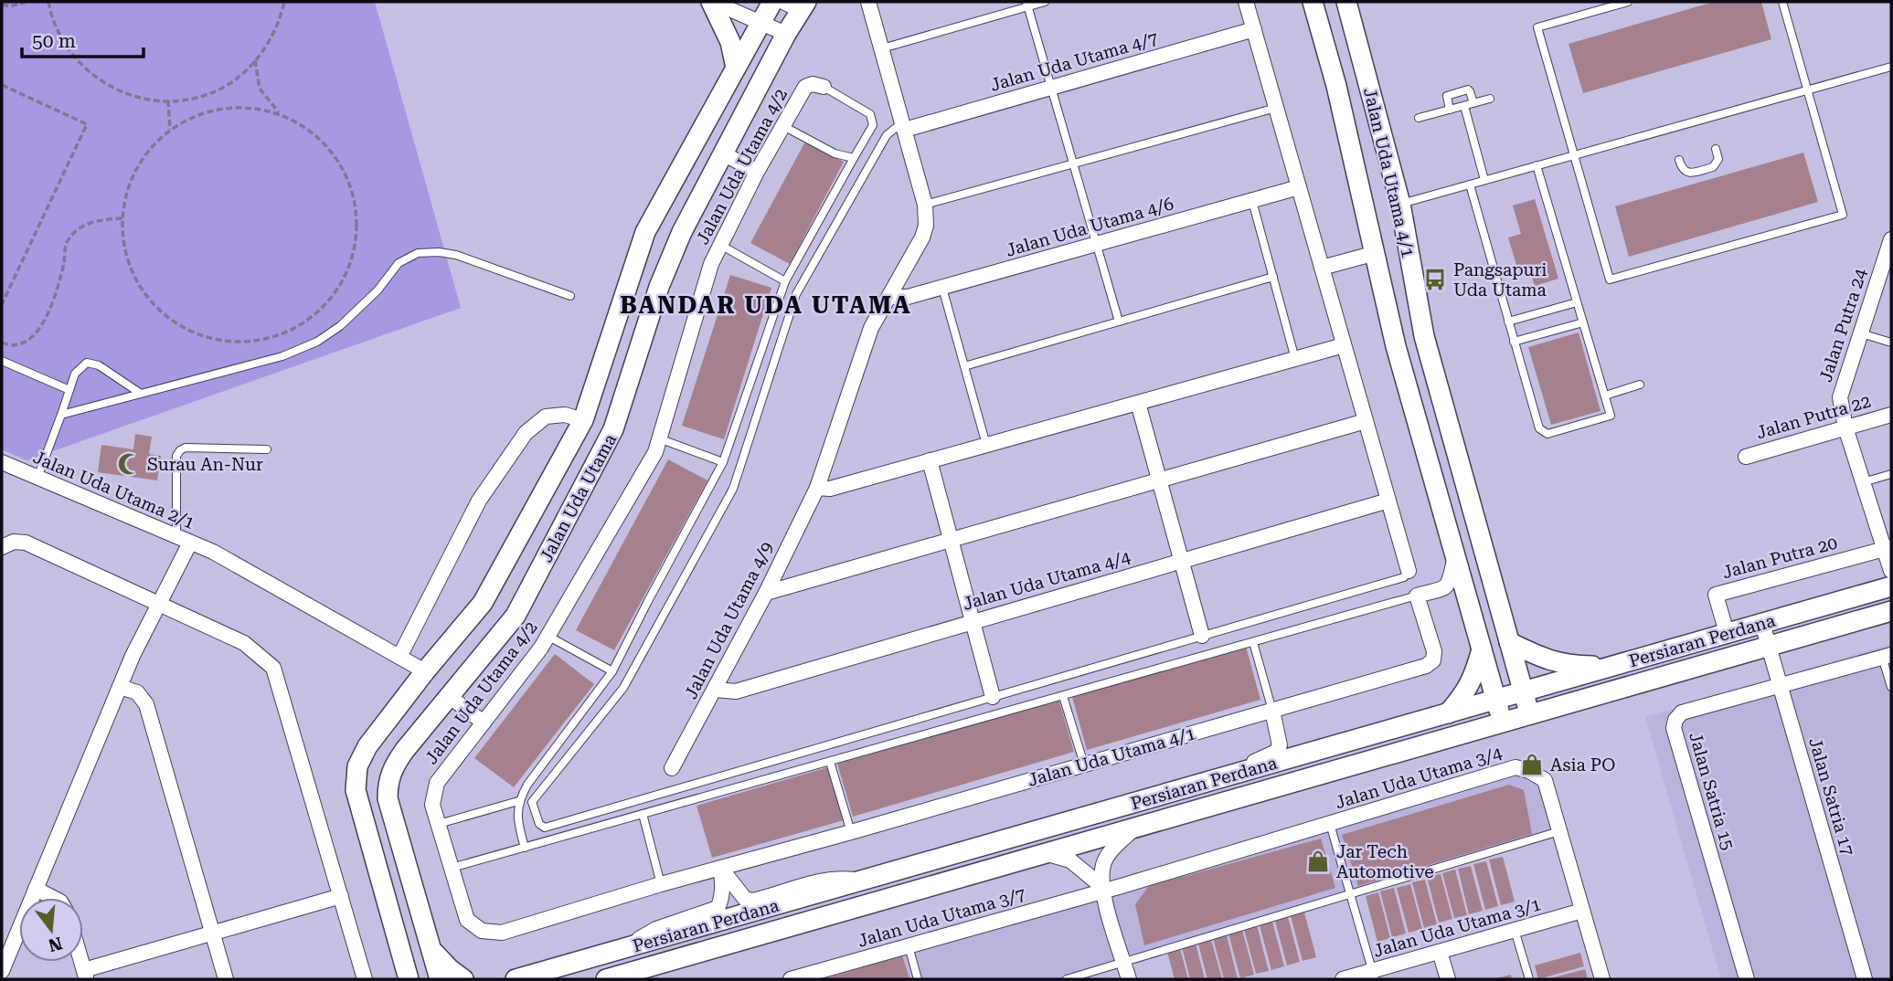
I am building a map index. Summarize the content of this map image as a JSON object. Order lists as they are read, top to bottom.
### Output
{
  "streets": {
    "street": [
      "Jalan Uda Utama 4/7",
      "Jalan Uda Utama 4/2",
      "Jalan Uda Utama 4/1",
      "Jalan Uda Utama 4/6",
      "Jalan Putra 24",
      "Jalan Putra 22",
      "Jalan Uda Utama 2/1",
      "Jalan Uda Utama",
      "Jalan Putra 20",
      "Jalan Uda Utama 4/4",
      "Jalan Uda Utama 4/9",
      "Persiaran Perdana",
      "Jalan Uda Utama 3/4",
      "Jalan Satria 15",
      "Jalan Satria 17",
      "Jalan Uda Utama 3/7",
      "Jalan Uda Utama 3/1"
    ]
  },
  "crossings": [
    ["Jalan Uda Utama 4/7", "Jalan Uda Utama 4/9"],
    ["Jalan Uda Utama 4/2", "Jalan Uda Utama 4/1"],
    ["Jalan Uda Utama 4/1", "Persiaran Perdana"],
    ["Jalan Uda Utama 4/6", "Jalan Uda Utama 4/9"],
    ["Jalan Putra 24", "Jalan Putra 22"],
    ["Jalan Putra 24", "Jalan Putra 20"],
    ["Jalan Uda Utama 2/1", "Jalan Uda Utama"],
    ["Jalan Putra 20", "Persiaran Perdana"],
    ["Jalan Uda Utama 4/4", "Jalan Uda Utama 4/9"],
    ["Persiaran Perdana", "Jalan Satria 17"],
    ["Jalan Uda Utama 3/4", "Jalan Uda Utama 3/7"],
    ["Jalan Uda Utama 3/4", "Jalan Uda Utama 3/1"],
    ["Jalan Satria 15", "Jalan Satria 17"]
  ],
  "districts": ["BANDAR UDA UTAMA"],
  "places": {
    "bus stop": ["Pangsapuri Uda Utama"],
    "mosque": ["Surau An-Nur"],
    "shop": ["Asia PO", "Jar Tech Automotive"]
  },
  "scale_bar": "50 m",
  "north": "bottom"
}
